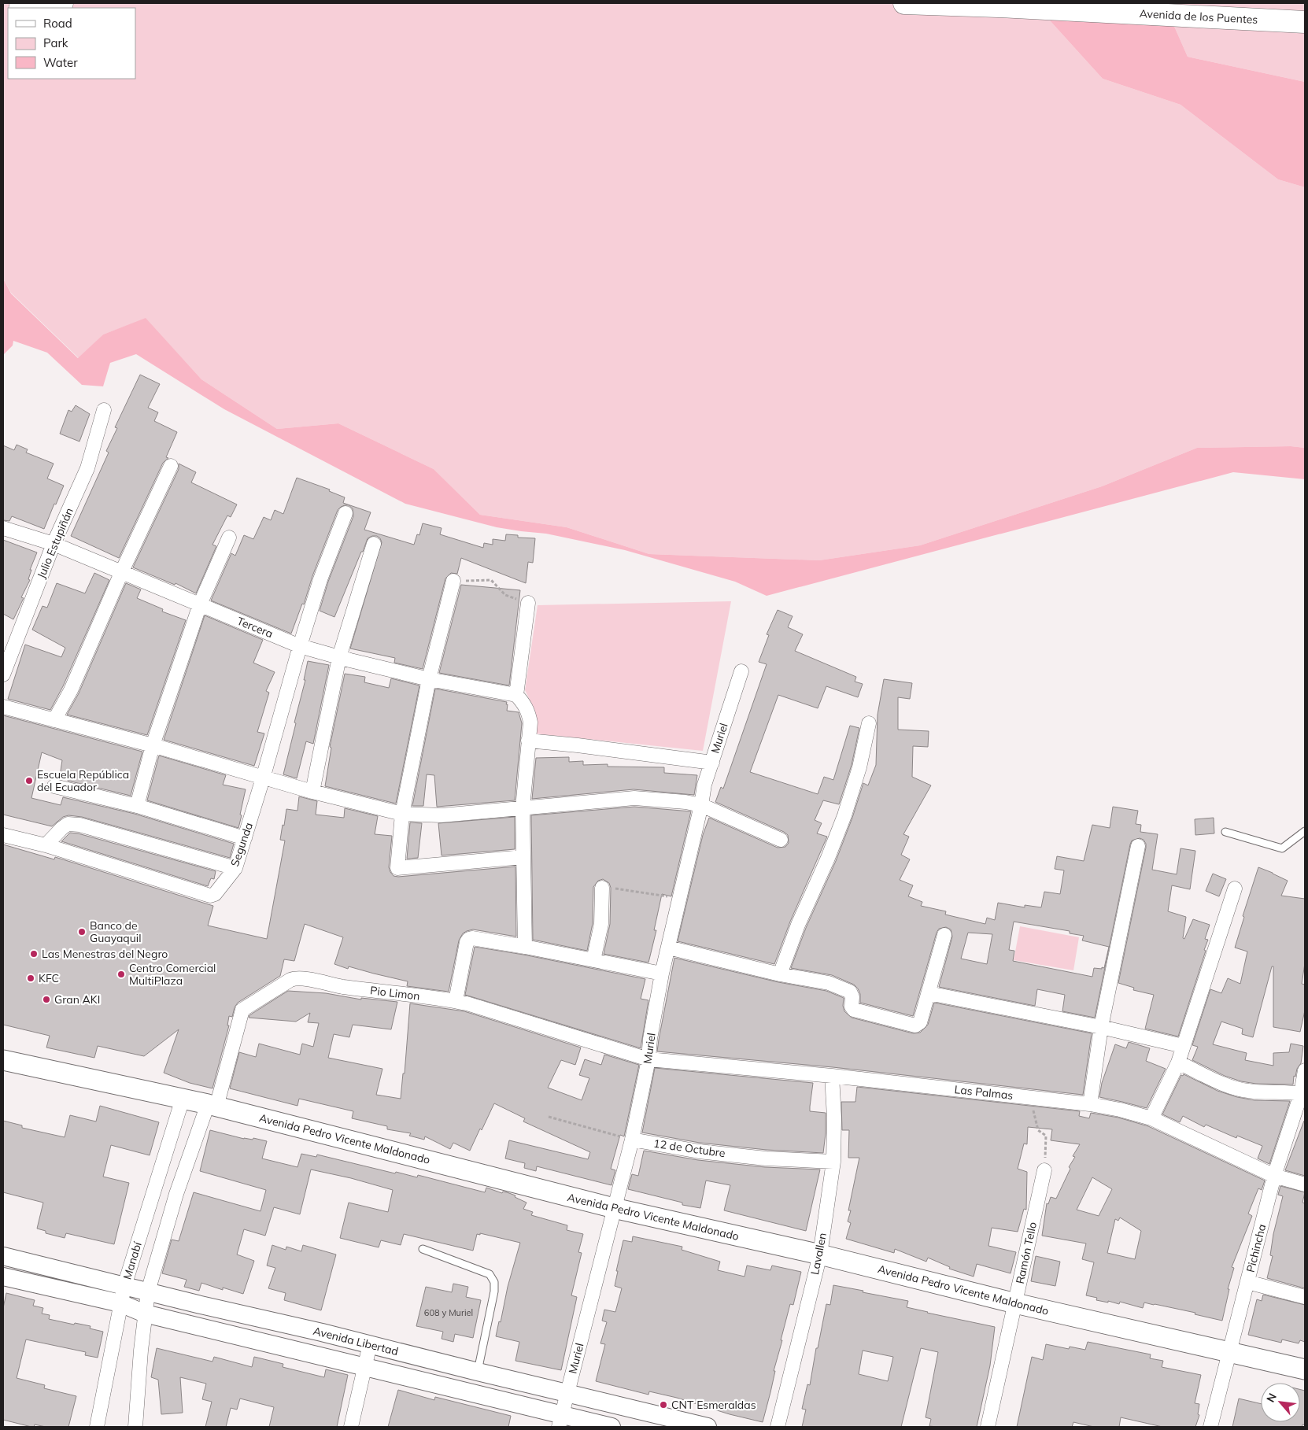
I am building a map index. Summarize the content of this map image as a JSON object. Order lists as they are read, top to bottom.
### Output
{
  "streets": {
    "main road": ["Avenida de los Puentes", "Avenida Pedro Vicente Maldonado"],
    "street": [
      "Julio Estupiñán",
      "Tercera",
      "Muriel",
      "Segunda",
      "Pio Limon",
      "Las Palmas",
      "12 de Octubre",
      "Pichincha",
      "Ramón Tello",
      "Lavallen",
      "Manabí",
      "Avenida Libertad"
    ]
  },
  "crossings": [
    ["Julio Estupiñán", "Tercera"],
    ["Tercera", "Segunda"],
    ["Muriel", "Pio Limon"],
    ["Muriel", "Las Palmas"],
    ["Muriel", "Avenida Pedro Vicente Maldonado"],
    ["Muriel", "12 de Octubre"],
    ["Muriel", "Avenida Libertad"],
    ["Pio Limon", "Las Palmas"],
    ["Pio Limon", "Avenida Pedro Vicente Maldonado"],
    ["Las Palmas", "Pichincha"],
    ["Las Palmas", "Lavallen"],
    ["Avenida Pedro Vicente Maldonado", "Pichincha"],
    ["Avenida Pedro Vicente Maldonado", "Ramón Tello"],
    ["Avenida Pedro Vicente Maldonado", "Lavallen"],
    ["Avenida Pedro Vicente Maldonado", "Manabí"],
    ["12 de Octubre", "Lavallen"],
    ["Manabí", "Avenida Libertad"]
  ],
  "places": [
    "Escuela República del Ecuador",
    "Banco de Guayaquil",
    "Las Menestras del Negro",
    "Centro Comercial MultiPlaza",
    "KFC",
    "Gran AKI",
    "CNT Esmeraldas"
  ],
  "house_numbers": ["608 y Muriel"],
  "legend": ["Road", "Park", "Water"],
  "north": "top left"
}
